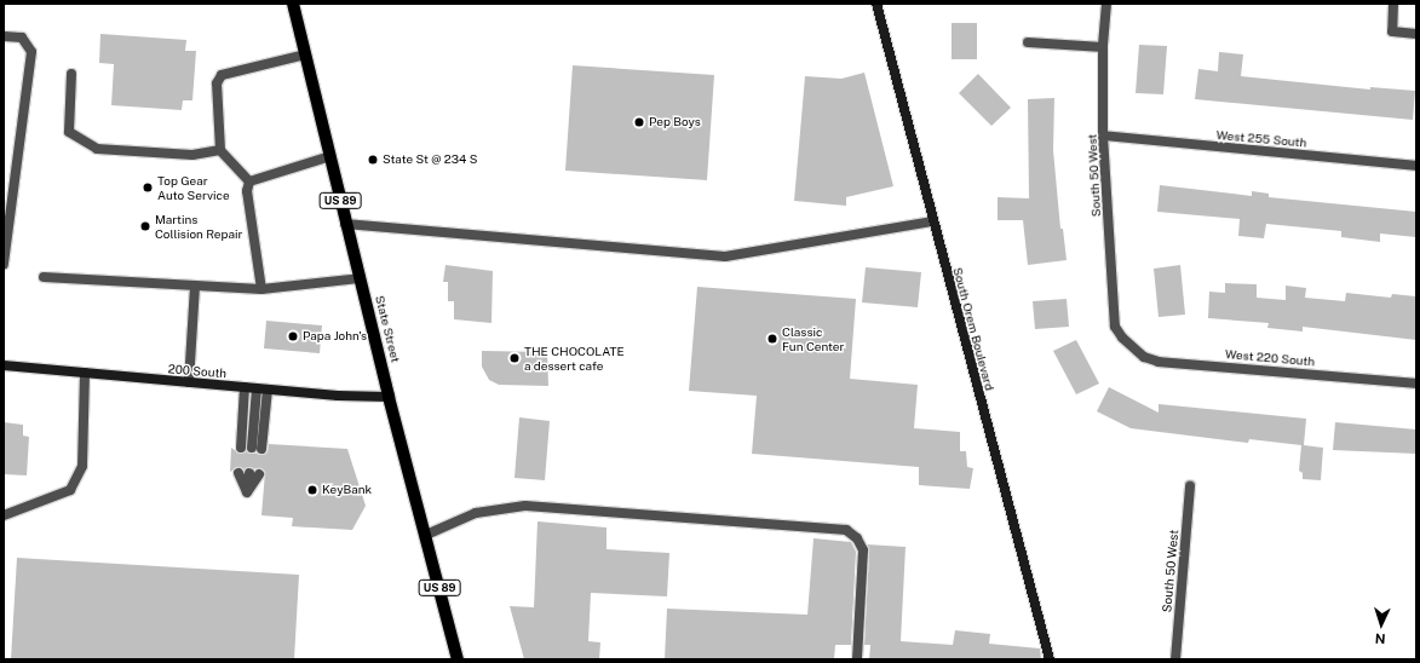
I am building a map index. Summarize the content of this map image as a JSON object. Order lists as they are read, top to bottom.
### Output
{
  "streets": {
    "main road": ["US 89", "State Street"],
    "street": [
      "West 255 South",
      "South 50 West",
      "South Orem Boulevard",
      "West 220 South",
      "200 South"
    ]
  },
  "crossings": [
    ["West 255 South", "South 50 West"],
    ["South 50 West", "West 220 South"],
    ["State Street", "200 South"]
  ],
  "places": [
    "Pep Boys",
    "State St @ 234 S",
    "Top Gear Auto Service",
    "Martins Collision Repair",
    "Papa John's",
    "Classic Fun Center",
    "THE CHOCOLATE a dessert cafe",
    "KeyBank"
  ],
  "north": "bottom"
}
